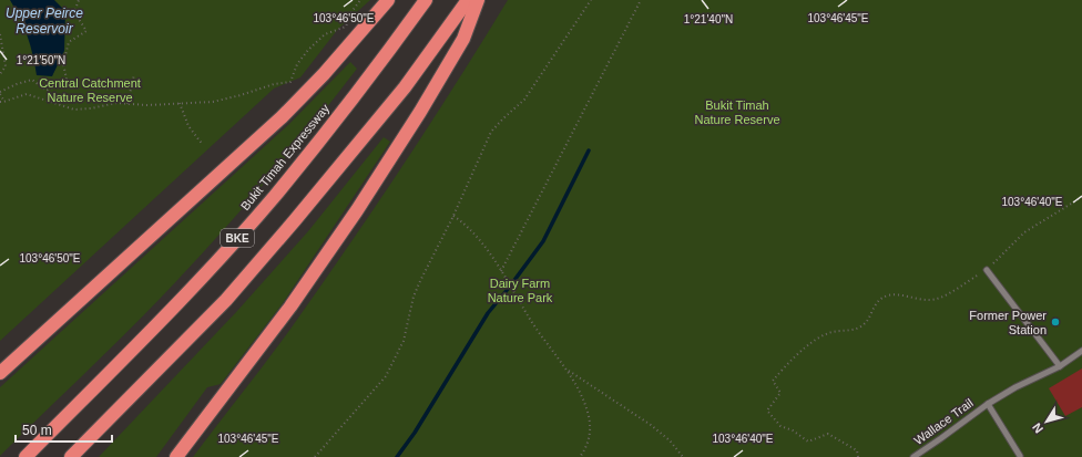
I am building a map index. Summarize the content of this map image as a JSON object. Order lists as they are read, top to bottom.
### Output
{
  "streets": {
    "highway": ["Bukit Timah Expressway", "BKE"],
    "lane": ["Wallace Trail"]
  },
  "water": ["Upper Peirce Reservoir"],
  "parks": ["Central Catchment Nature Reserve", "Bukit Timah Nature Reserve", "Dairy Farm Nature Park"],
  "places": ["Former Power Station"],
  "scale_bar": "50 m",
  "north": "bottom left",
  "coordinates": [
    "103°46'50\"E",
    "103°46'45\"E",
    "1°21'40\"N",
    "1°21'50\"N",
    "103°46'40\"E"
  ]
}
